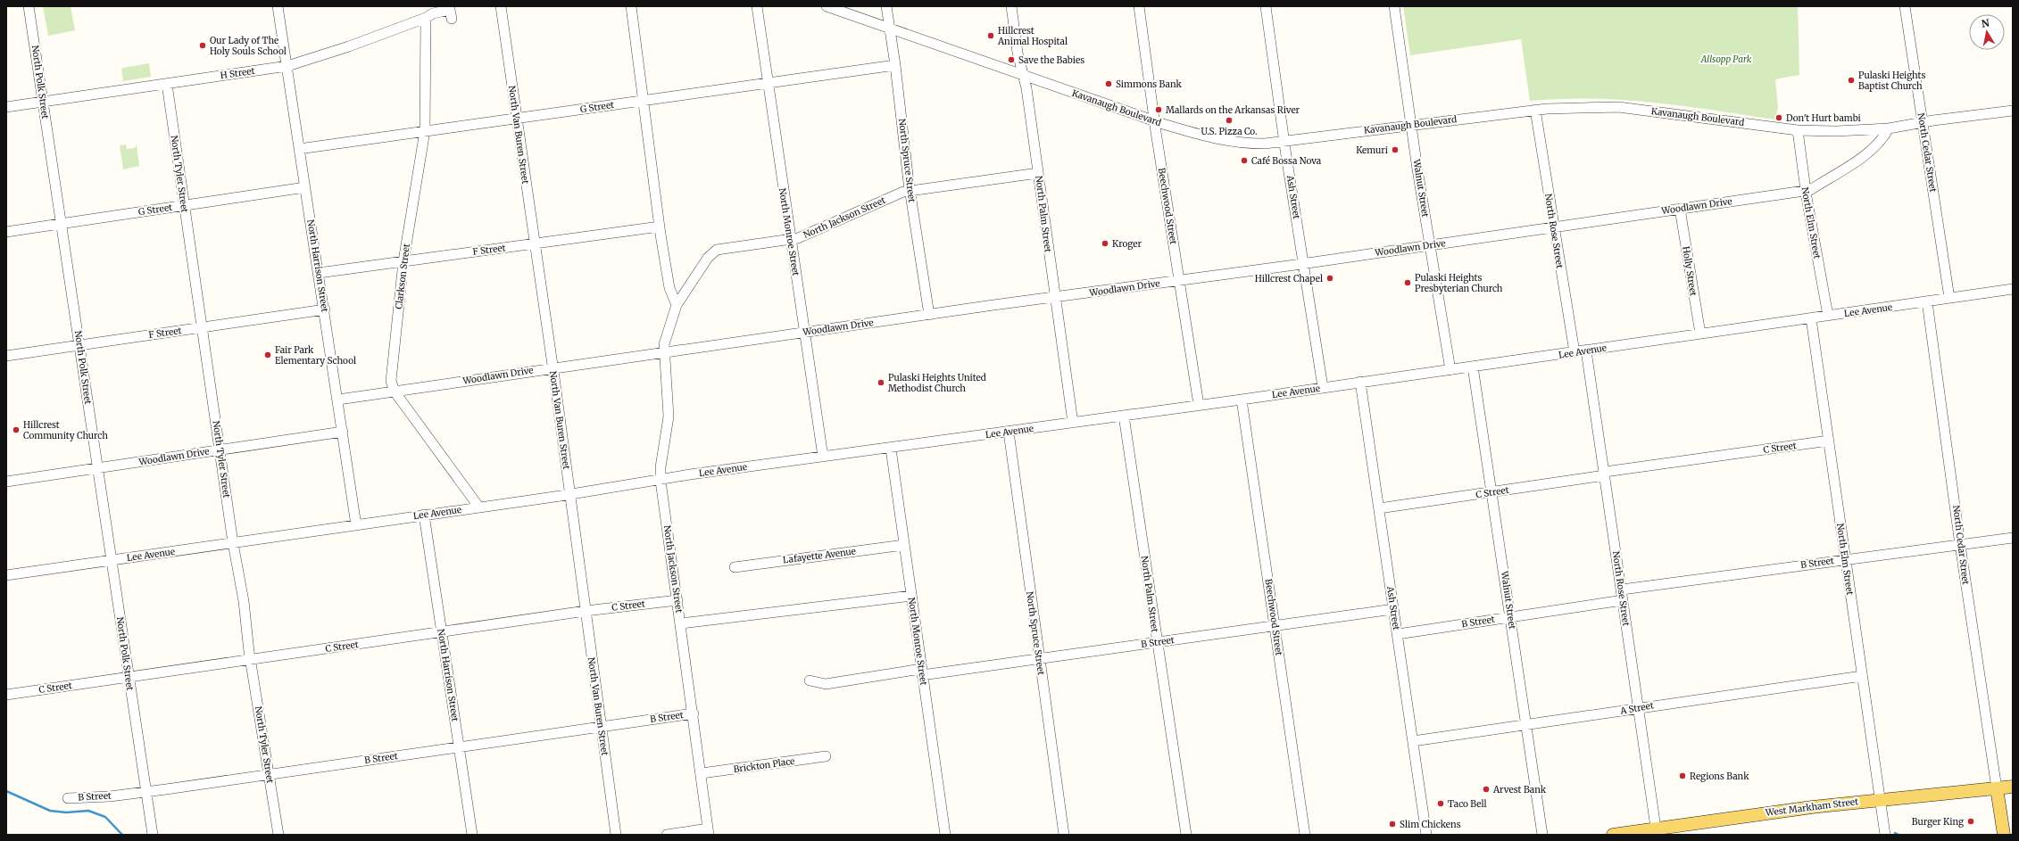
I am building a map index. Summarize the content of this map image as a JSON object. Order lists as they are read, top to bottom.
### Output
{
  "streets": {
    "main road": ["West Markham Street"],
    "street": [
      "H Street",
      "North Polk Street",
      "G Street",
      "Kavanaugh Boulevard",
      "North Van Buren Street",
      "North Cedar Street",
      "North Spruce Street",
      "North Tyler Street",
      "Walnut Street",
      "Ash Street",
      "Beechwood Street",
      "Woodlawn Drive",
      "North Palm Street",
      "North Jackson Street",
      "North Elm Street",
      "North Rose Street",
      "North Monroe Street",
      "F Street",
      "North Harrison Street",
      "Holly Street",
      "Clarkson Street",
      "Lee Avenue",
      "C Street",
      "Lafayette Avenue",
      "B Street",
      "A Street",
      "Brickton Place"
    ]
  },
  "crossings": [
    ["H Street", "North Polk Street"],
    ["H Street", "North Tyler Street"],
    ["H Street", "North Harrison Street"],
    ["H Street", "Clarkson Street"],
    ["North Polk Street", "G Street"],
    ["North Polk Street", "Woodlawn Drive"],
    ["North Polk Street", "F Street"],
    ["North Polk Street", "Lee Avenue"],
    ["North Polk Street", "C Street"],
    ["North Polk Street", "B Street"],
    ["G Street", "North Van Buren Street"],
    ["G Street", "North Spruce Street"],
    ["G Street", "North Tyler Street"],
    ["G Street", "North Monroe Street"],
    ["G Street", "North Harrison Street"],
    ["G Street", "Clarkson Street"],
    ["Kavanaugh Boulevard", "North Cedar Street"],
    ["Kavanaugh Boulevard", "North Spruce Street"],
    ["Kavanaugh Boulevard", "Walnut Street"],
    ["Kavanaugh Boulevard", "Ash Street"],
    ["Kavanaugh Boulevard", "Beechwood Street"],
    ["Kavanaugh Boulevard", "Woodlawn Drive"],
    ["Kavanaugh Boulevard", "North Palm Street"],
    ["Kavanaugh Boulevard", "North Elm Street"],
    ["Kavanaugh Boulevard", "North Rose Street"],
    ["North Van Buren Street", "Woodlawn Drive"],
    ["North Van Buren Street", "F Street"],
    ["North Van Buren Street", "Lee Avenue"],
    ["North Van Buren Street", "C Street"],
    ["North Van Buren Street", "B Street"],
    ["North Cedar Street", "Lee Avenue"],
    ["North Cedar Street", "B Street"],
    ["North Cedar Street", "West Markham Street"],
    ["North Spruce Street", "Woodlawn Drive"],
    ["North Spruce Street", "North Jackson Street"],
    ["North Spruce Street", "Lee Avenue"],
    ["North Spruce Street", "B Street"],
    ["North Tyler Street", "Woodlawn Drive"],
    ["North Tyler Street", "F Street"],
    ["North Tyler Street", "Lee Avenue"],
    ["North Tyler Street", "C Street"],
    ["North Tyler Street", "B Street"],
    ["Walnut Street", "Woodlawn Drive"],
    ["Walnut Street", "Lee Avenue"],
    ["Walnut Street", "C Street"],
    ["Walnut Street", "B Street"],
    ["Walnut Street", "A Street"],
    ["Ash Street", "Woodlawn Drive"],
    ["Ash Street", "Lee Avenue"],
    ["Ash Street", "C Street"],
    ["Ash Street", "B Street"],
    ["Ash Street", "A Street"],
    ["Beechwood Street", "Woodlawn Drive"],
    ["Beechwood Street", "Lee Avenue"],
    ["Beechwood Street", "B Street"],
    ["Woodlawn Drive", "North Palm Street"],
    ["Woodlawn Drive", "North Jackson Street"],
    ["Woodlawn Drive", "North Elm Street"],
    ["Woodlawn Drive", "North Rose Street"],
    ["Woodlawn Drive", "North Monroe Street"],
    ["Woodlawn Drive", "North Harrison Street"],
    ["Woodlawn Drive", "Holly Street"],
    ["Woodlawn Drive", "Clarkson Street"],
    ["North Palm Street", "North Jackson Street"],
    ["North Palm Street", "Lee Avenue"],
    ["North Palm Street", "B Street"],
    ["North Jackson Street", "North Monroe Street"],
    ["North Jackson Street", "Lee Avenue"],
    ["North Jackson Street", "C Street"],
    ["North Jackson Street", "B Street"],
    ["North Jackson Street", "Brickton Place"],
    ["North Elm Street", "Lee Avenue"],
    ["North Elm Street", "C Street"],
    ["North Elm Street", "B Street"],
    ["North Elm Street", "A Street"],
    ["North Elm Street", "West Markham Street"],
    ["North Rose Street", "Lee Avenue"],
    ["North Rose Street", "C Street"],
    ["North Rose Street", "B Street"],
    ["North Rose Street", "A Street"],
    ["North Rose Street", "West Markham Street"],
    ["North Monroe Street", "Lee Avenue"],
    ["North Monroe Street", "Lafayette Avenue"],
    ["North Monroe Street", "B Street"],
    ["F Street", "North Harrison Street"],
    ["F Street", "Clarkson Street"],
    ["North Harrison Street", "Lee Avenue"],
    ["North Harrison Street", "C Street"],
    ["North Harrison Street", "B Street"],
    ["Holly Street", "Lee Avenue"],
    ["Clarkson Street", "Lee Avenue"]
  ],
  "parks": ["Allsopp Park"],
  "places": [
    "Hillcrest Animal Hospital",
    "Our Lady of The Holy Souls School",
    "Save the Babies",
    "Pulaski Heights Baptist Church",
    "Simmons Bank",
    "Mallards on the Arkansas River",
    "Don't Hurt bambi",
    "U.S. Pizza Co.",
    "Kemuri",
    "Café Bossa Nova",
    "Kroger",
    "Hillcrest Chapel",
    "Pulaski Heights Presbyterian Church",
    "Fair Park Elementary School",
    "Pulaski Heights United Methodist Church",
    "Hillcrest Community Church",
    "Regions Bank",
    "Arvest Bank",
    "Taco Bell",
    "Burger King",
    "Slim Chickens"
  ],
  "north": "top"
}
